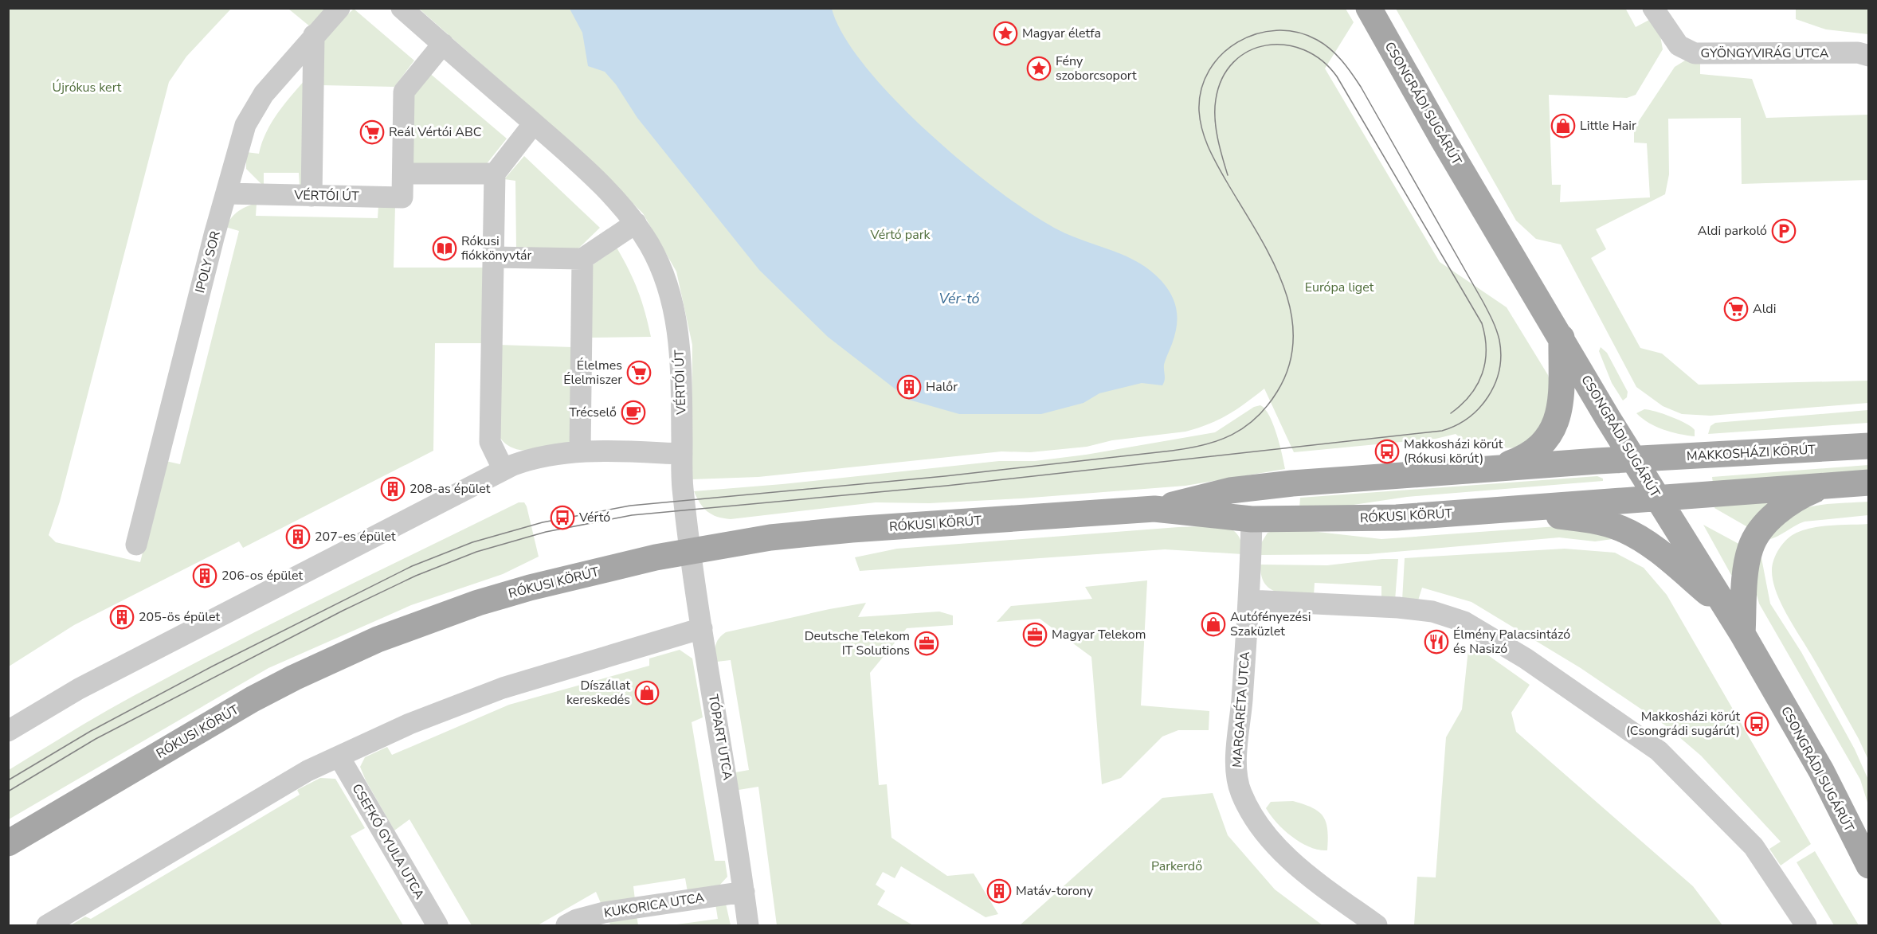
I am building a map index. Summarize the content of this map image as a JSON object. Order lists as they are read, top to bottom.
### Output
{
  "streets": {
    "main road": ["CSONGRÁDI SUGÁRÚT", "MAKKOSHÁZI KÖRÚT", "RÓKUSI KÖRÚT"],
    "street": [
      "GYÖNGYVIRÁG UTCA",
      "VÉRTÓI ÚT",
      "IPOLY SOR",
      "MARGARÉTA UTCA",
      "TÓPART UTCA",
      "CSEFKÓ GYULA UTCA",
      "KUKORICA UTCA"
    ]
  },
  "crossings": [
    ["CSONGRÁDI SUGÁRÚT", "MAKKOSHÁZI KÖRÚT"],
    ["CSONGRÁDI SUGÁRÚT", "RÓKUSI KÖRÚT"],
    ["VÉRTÓI ÚT", "IPOLY SOR"],
    ["VÉRTÓI ÚT", "RÓKUSI KÖRÚT"],
    ["VÉRTÓI ÚT", "TÓPART UTCA"],
    ["MAKKOSHÁZI KÖRÚT", "RÓKUSI KÖRÚT"],
    ["RÓKUSI KÖRÚT", "MARGARÉTA UTCA"],
    ["RÓKUSI KÖRÚT", "TÓPART UTCA"],
    ["TÓPART UTCA", "KUKORICA UTCA"]
  ],
  "water": ["Vér-tó"],
  "parks": [
    "Újrókus kert",
    "Vértó park",
    "Európa liget",
    "Parkerdő"
  ],
  "places": {
    "place": ["Magyar életfa", "Fény szoborcsoport"],
    "shop": ["Little Hair", "Autófényezési Szaküzlet", "Díszállat kereskedés"],
    "supermarket": ["Reál Vértói ABC", "Aldi", "Élelmes Élelmiszer"],
    "parking": ["Aldi parkoló"],
    "library": ["Rókusi fiókkönyvtár"],
    "building": [
      "Halőr",
      "208-as épület",
      "207-es épület",
      "206-os épület",
      "205-ös épület",
      "Matáv-torony"
    ],
    "cafe": ["Trécselő"],
    "bus stop": ["Makkosházi körút (Rókusi körút)", "Vértó", "Makkosházi körút (Csongrádi sugárút)"],
    "office": ["Magyar Telekom", "Deutsche Telekom IT Solutions"],
    "restaurant": ["Élmény Palacsintázó és Nasizó"]
  }
}
